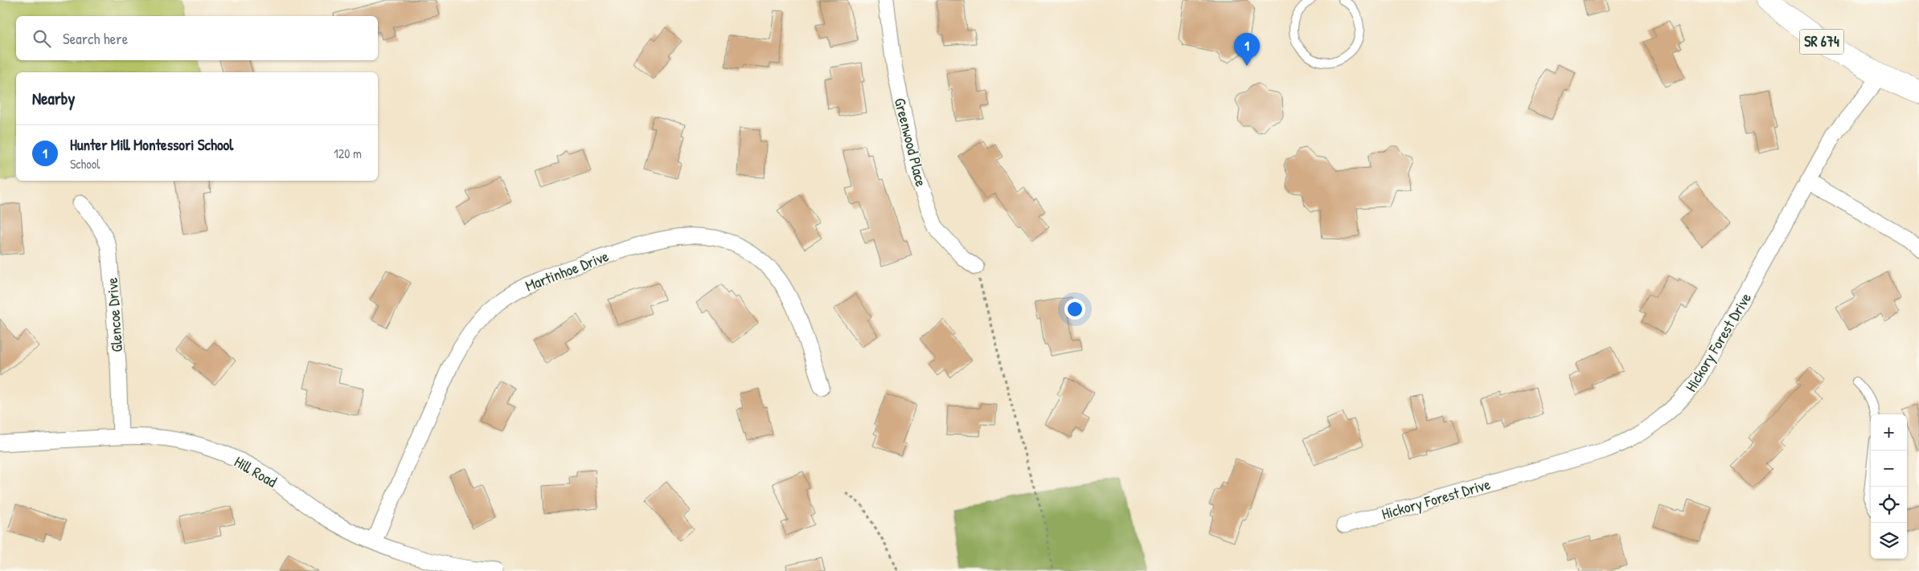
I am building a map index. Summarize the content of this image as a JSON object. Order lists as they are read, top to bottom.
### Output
{
  "streets": {
    "main road": ["SR 674"],
    "street": [
      "Greenwood Place",
      "Martinhoe Drive",
      "Glencoe Drive",
      "Hickory Forest Drive",
      "Hill Road"
    ]
  },
  "crossings": [
    ["SR 674", "Hickory Forest Drive"],
    ["Martinhoe Drive", "Hill Road"],
    ["Glencoe Drive", "Hill Road"]
  ],
  "page": {
    "search": "Search here",
    "pins": "1",
    "heading": "Nearby",
    "list": [
      {
        "mark": "1",
        "name": "Hunter Mill Montessori School",
        "note": "School",
        "value": "120 m"
      }
    ],
    "map_buttons": ["+", "−"]
  }
}
